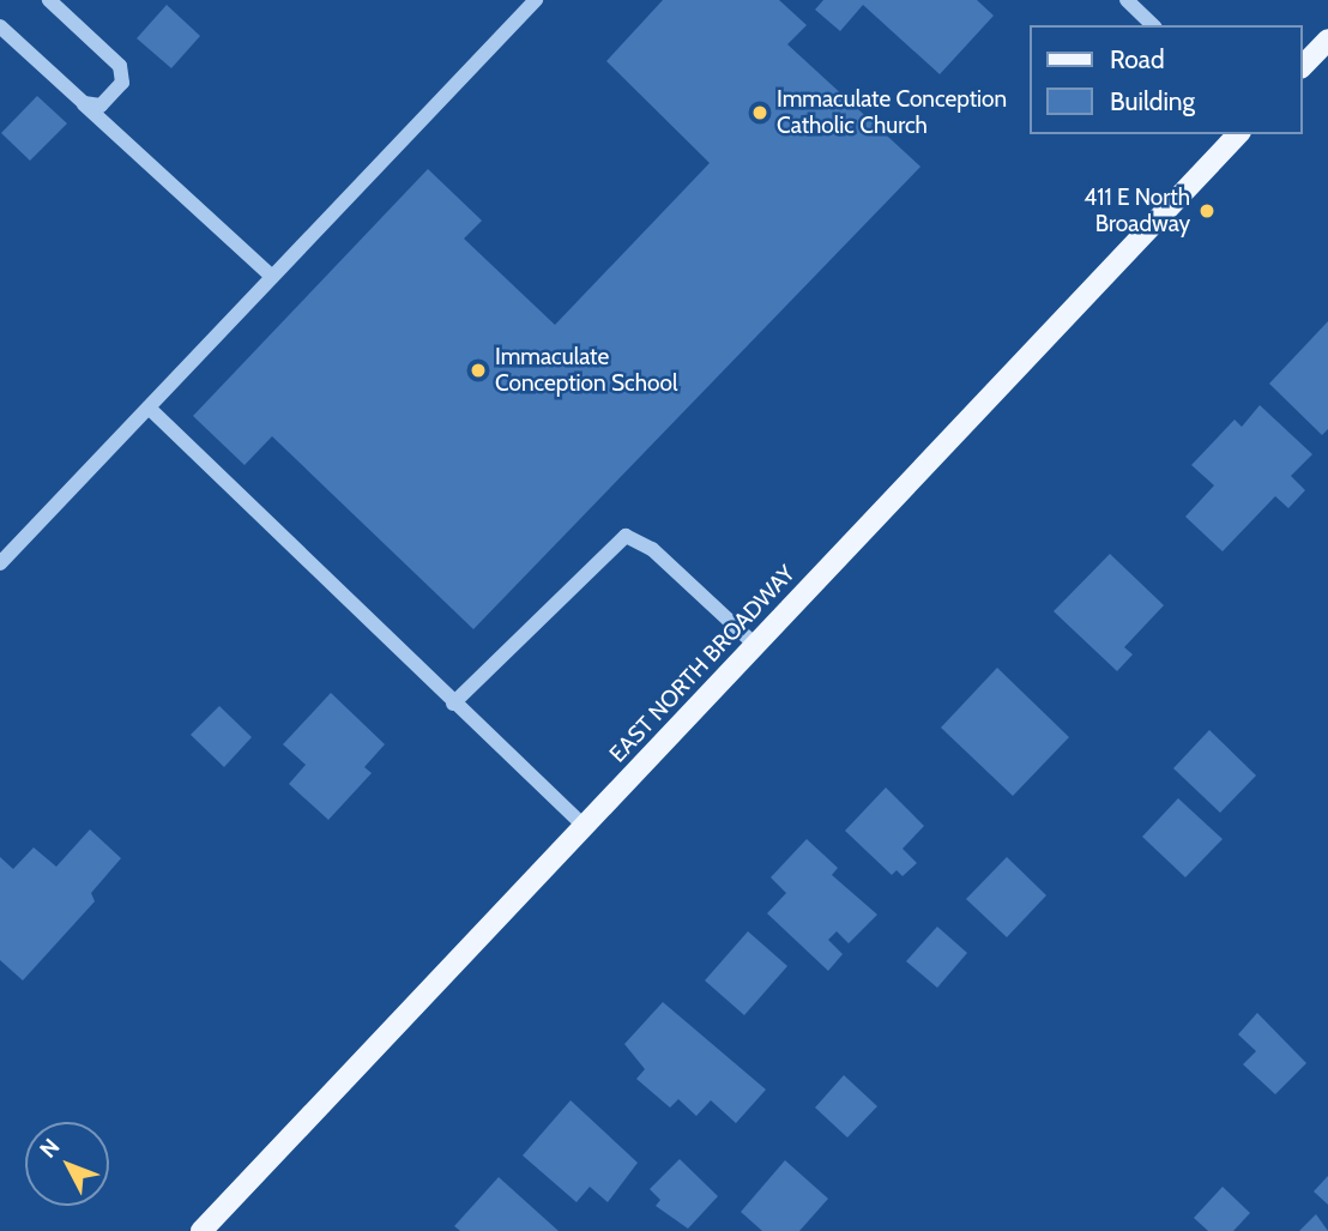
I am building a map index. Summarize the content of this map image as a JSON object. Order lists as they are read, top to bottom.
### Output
{
  "streets": {
    "main road": ["EAST NORTH BROADWAY"]
  },
  "places": ["Immaculate Conception Catholic Church", "411 E North Broadway", "Immaculate Conception School"],
  "legend": ["Road", "Building"],
  "north": "top left"
}
